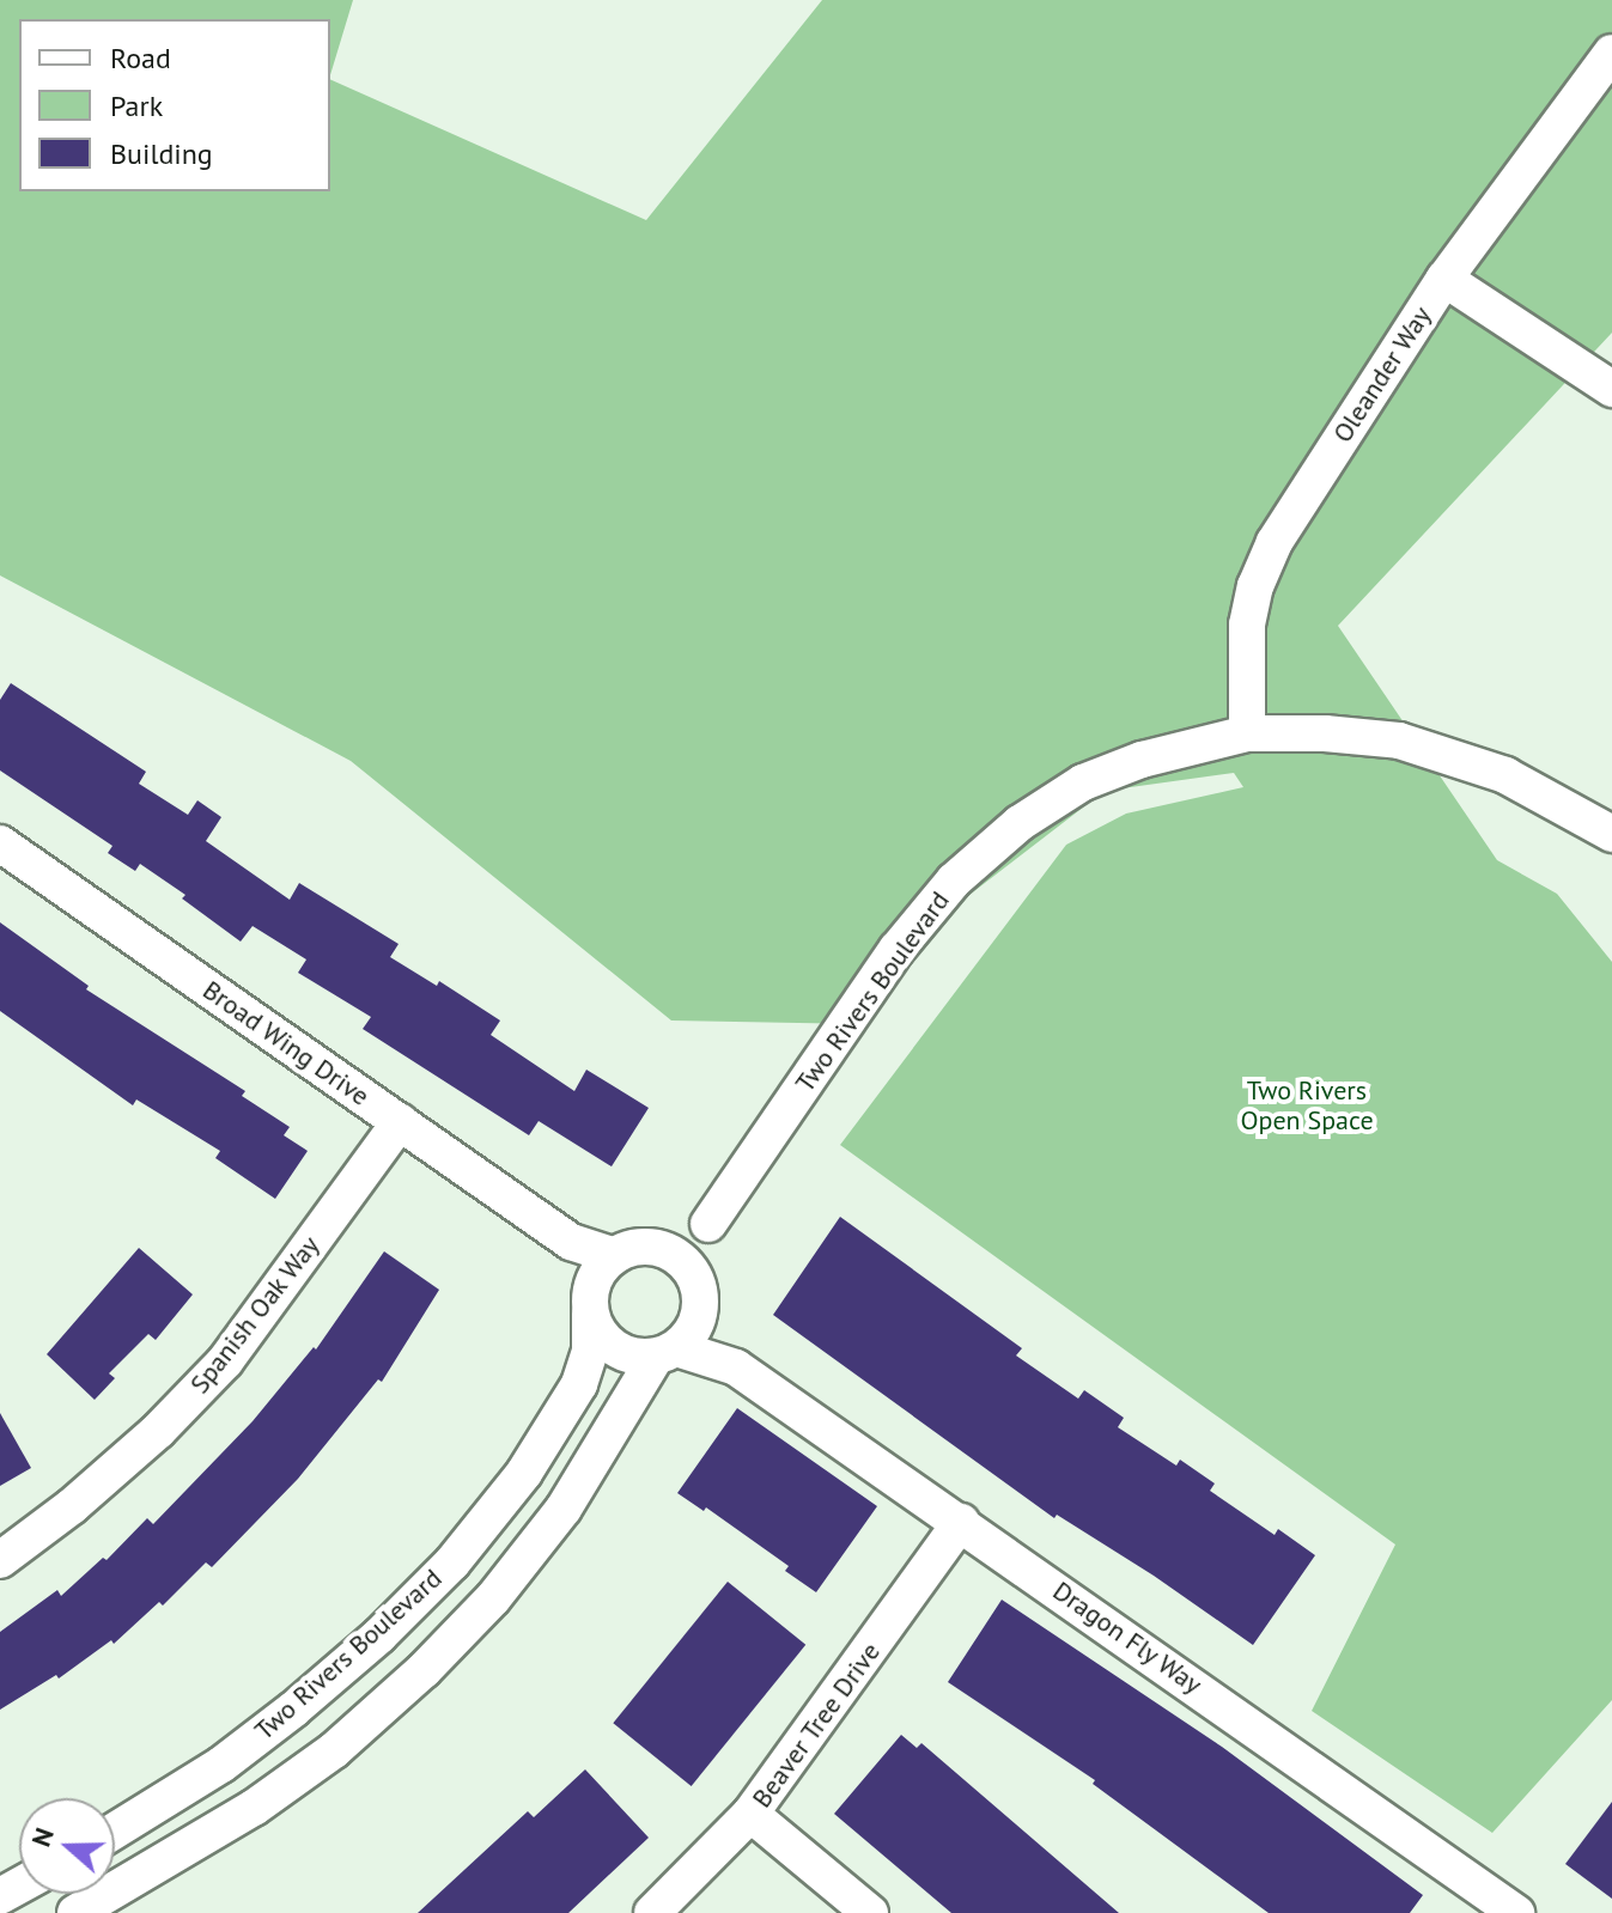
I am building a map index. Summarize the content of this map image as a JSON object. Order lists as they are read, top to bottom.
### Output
{
  "streets": {
    "street": [
      "Oleander Way",
      "Two Rivers Boulevard",
      "Broad Wing Drive",
      "Spanish Oak Way",
      "Dragon Fly Way",
      "Beaver Tree Drive"
    ]
  },
  "crossings": [
    ["Oleander Way", "Two Rivers Boulevard"],
    ["Two Rivers Boulevard", "Broad Wing Drive"],
    ["Two Rivers Boulevard", "Dragon Fly Way"],
    ["Broad Wing Drive", "Spanish Oak Way"],
    ["Broad Wing Drive", "Dragon Fly Way"],
    ["Dragon Fly Way", "Beaver Tree Drive"]
  ],
  "parks": ["Two Rivers Open Space"],
  "legend": ["Road", "Park", "Building"],
  "north": "left"
}
